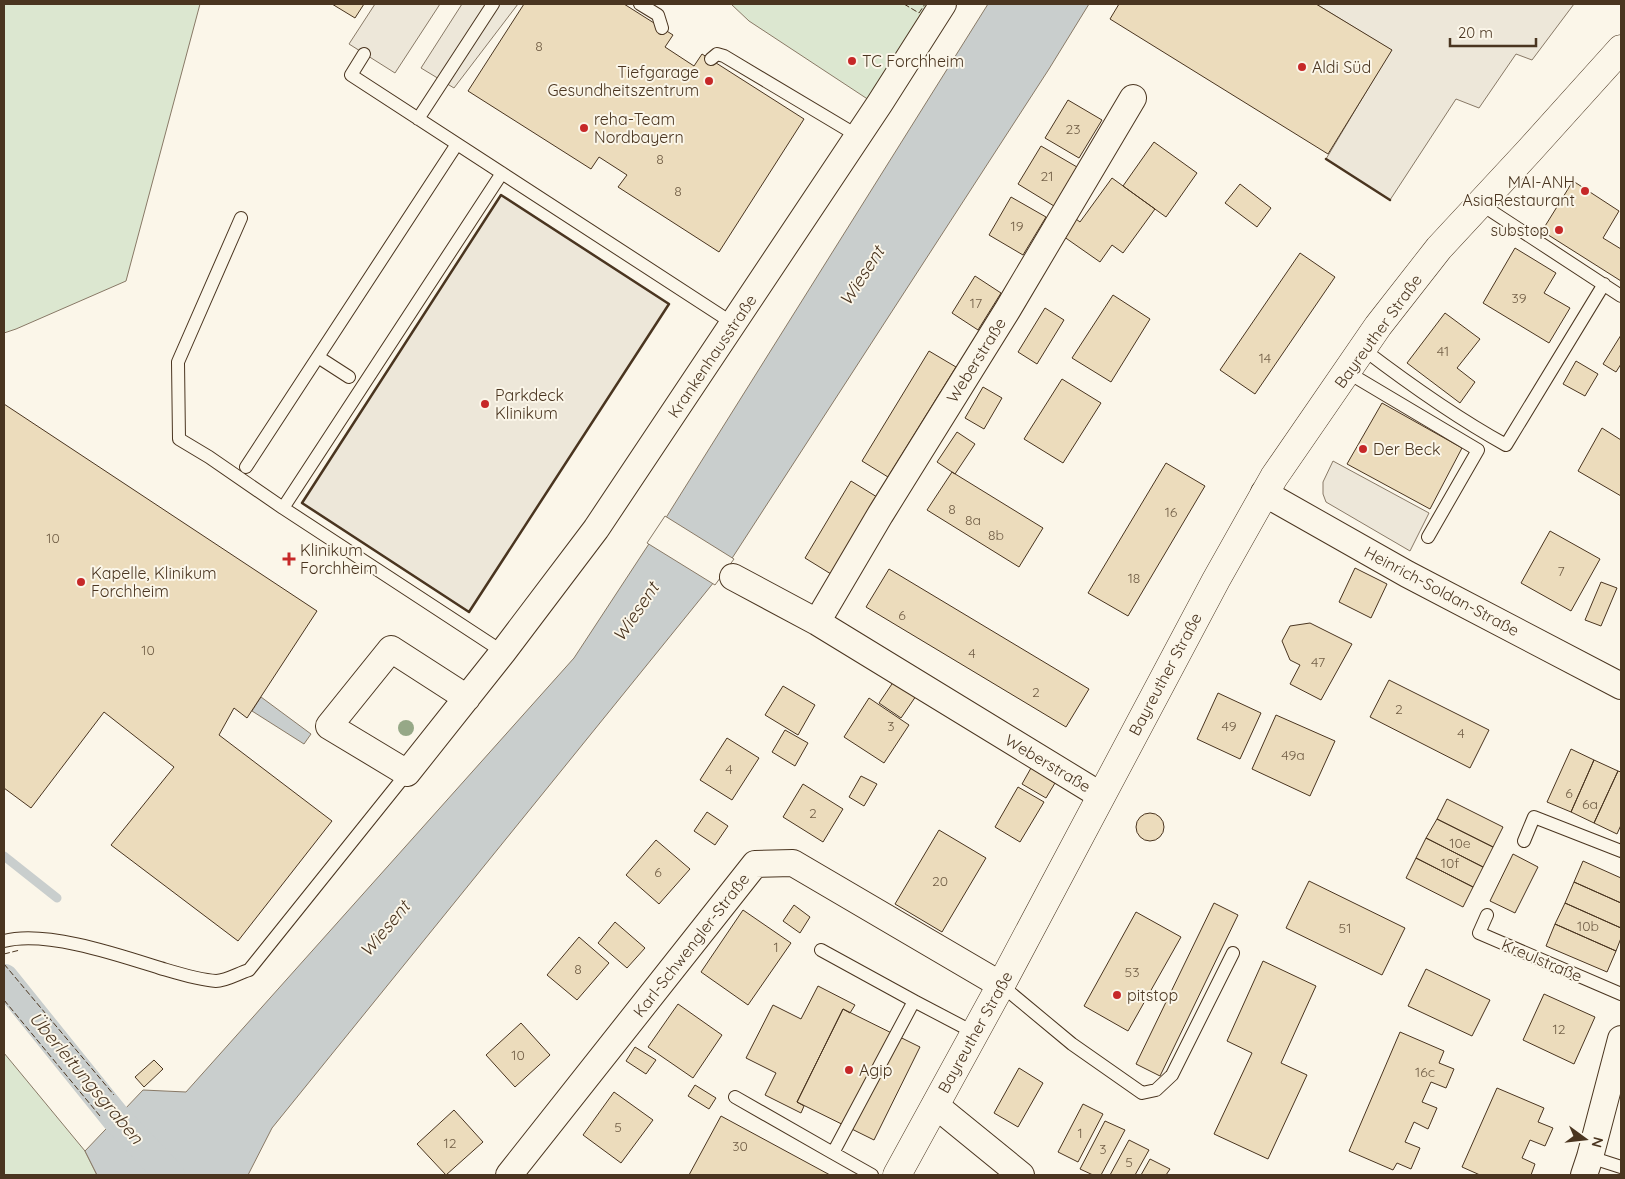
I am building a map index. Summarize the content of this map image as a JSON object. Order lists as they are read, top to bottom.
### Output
{
  "streets": {
    "main road": ["Bayreuther Straße"],
    "street": [
      "Krankenhausstraße",
      "Weberstraße",
      "Heinrich-Soldan-Straße",
      "Karl-Schwengler-Straße"
    ],
    "lane": ["Kreulstraße"]
  },
  "crossings": [
    ["Bayreuther Straße", "Weberstraße"],
    ["Bayreuther Straße", "Heinrich-Soldan-Straße"],
    ["Bayreuther Straße", "Karl-Schwengler-Straße"]
  ],
  "water": ["Wiesent", "Überleitungsgraben"],
  "places": {
    "other": [
      "TC Forchheim",
      "Aldi Süd",
      "Tiefgarage Gesundheitszentrum",
      "reha-Team Nordbayern",
      "MAI-ANH AsiaRestaurant",
      "substop",
      "Parkdeck Klinikum",
      "Der Beck",
      "Kapelle, Klinikum Forchheim",
      "pitstop",
      "Agip"
    ],
    "health": ["Klinikum Forchheim"]
  },
  "house_numbers": [
    "8",
    "23",
    "8",
    "21",
    "8",
    "19",
    "39",
    "17",
    "41",
    "14",
    "8",
    "16",
    "8a",
    "8b",
    "10",
    "7",
    "18",
    "6",
    "10",
    "4",
    "47",
    "2",
    "2",
    "3",
    "49",
    "4",
    "49a",
    "4",
    "6",
    "6a",
    "2",
    "10e",
    "10f",
    "6",
    "20",
    "10b",
    "51",
    "1",
    "8",
    "53",
    "12",
    "10",
    "16c",
    "5",
    "1",
    "12",
    "30",
    "3",
    "5"
  ],
  "scale_bar": "20 m",
  "north": "right"
}
